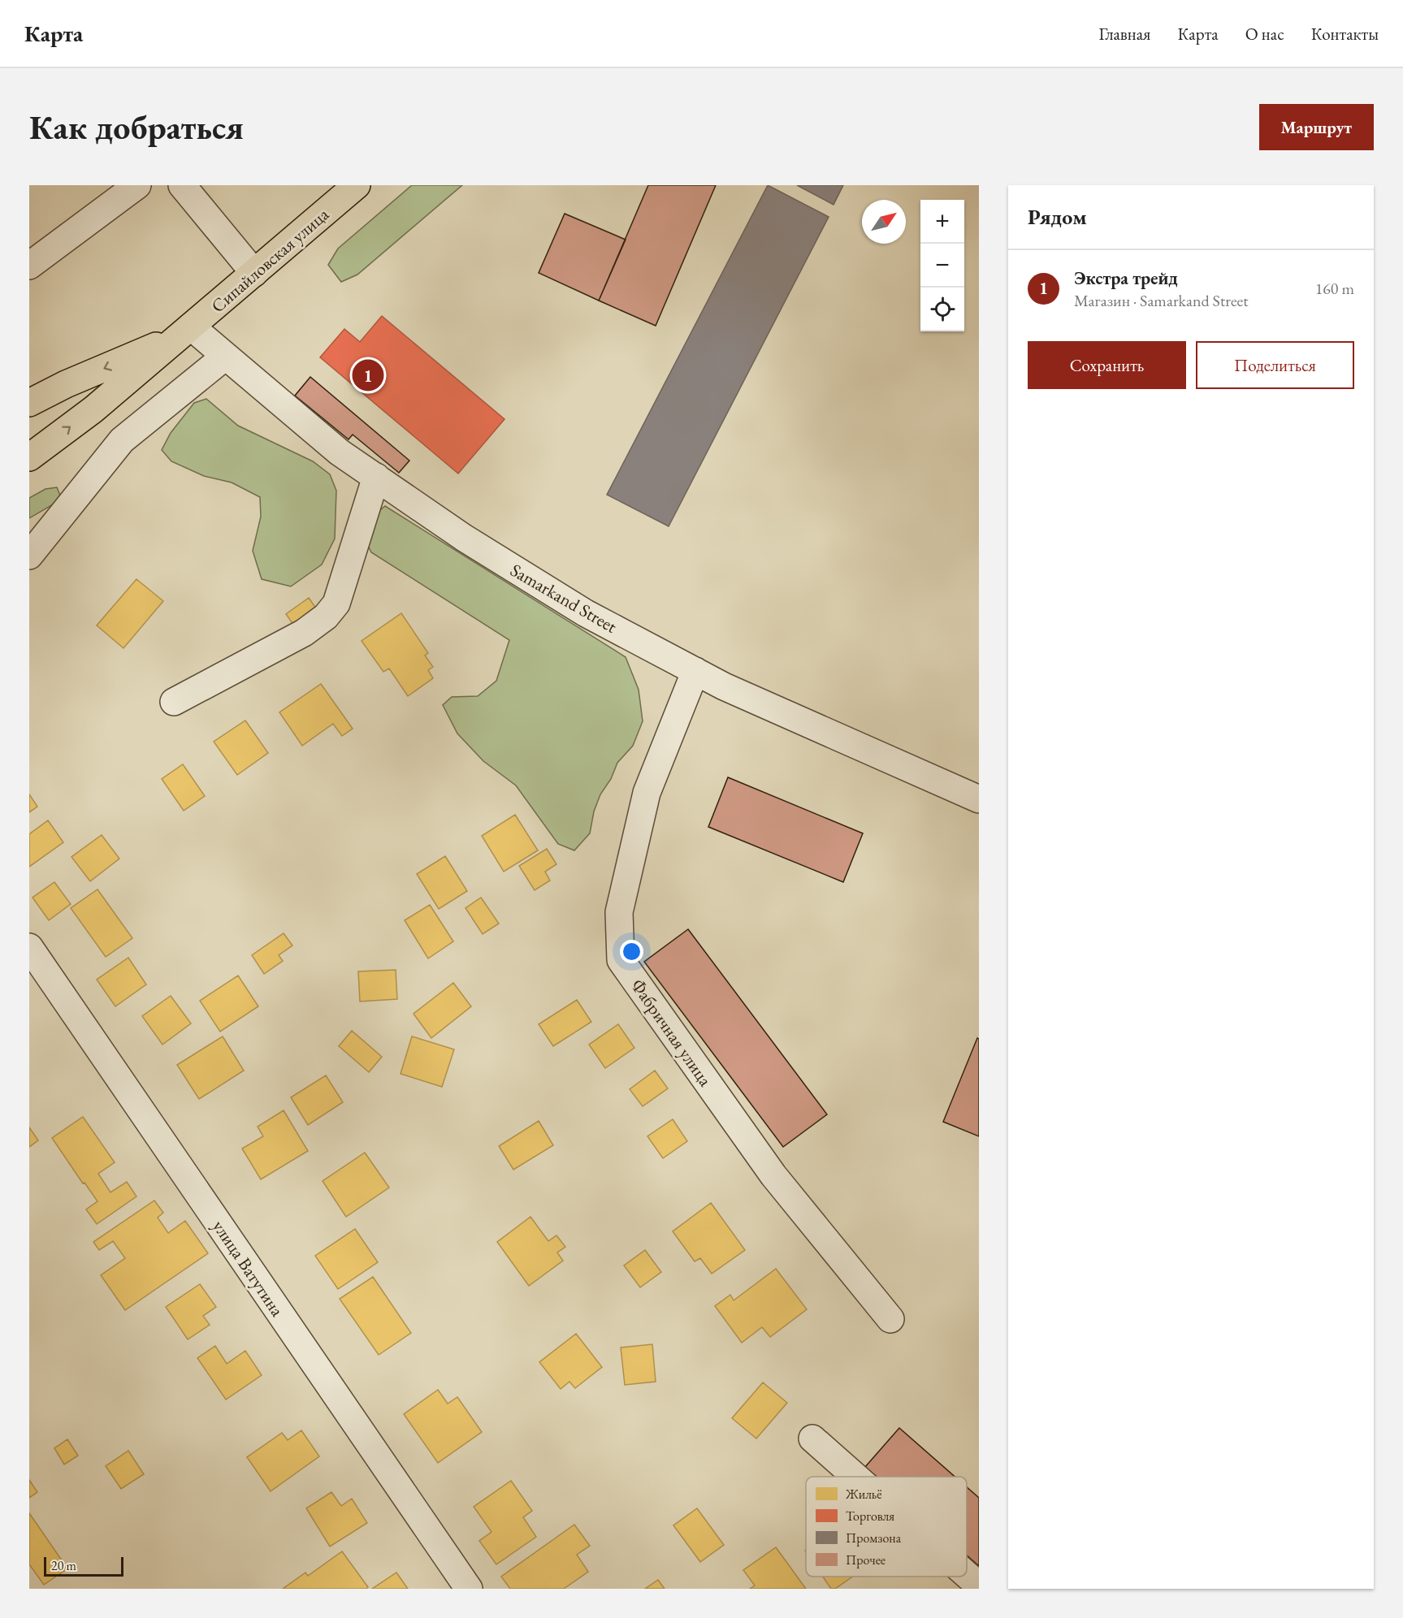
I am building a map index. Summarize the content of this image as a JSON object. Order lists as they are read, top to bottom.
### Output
{
  "streets": {
    "main road": ["Сипайловская улица"],
    "street": ["Samarkand Street", "Фабричная улица", "улица Ватутина"]
  },
  "crossings": [
    ["Сипайловская улица", "Samarkand Street"],
    ["Samarkand Street", "Фабричная улица"]
  ],
  "legend": [
    "Жильё",
    "Торговля",
    "Промзона",
    "Прочее"
  ],
  "scale_bar": "20 m",
  "north": "top right",
  "page": {
    "header": "Карта",
    "nav": [
      "Главная",
      "Карта",
      "О нас",
      "Контакты"
    ],
    "buttons": [
      "Маршрут",
      ["Сохранить", "Поделиться"]
    ],
    "title": "Как добраться",
    "heading": "Рядом",
    "map_buttons": ["+", "−"],
    "list": [
      {
        "mark": "1",
        "name": "Экстра трейд",
        "note": "Магазин · Samarkand Street",
        "value": "160 m"
      }
    ],
    "pins": "1",
    "scale": "20 m"
  }
}
